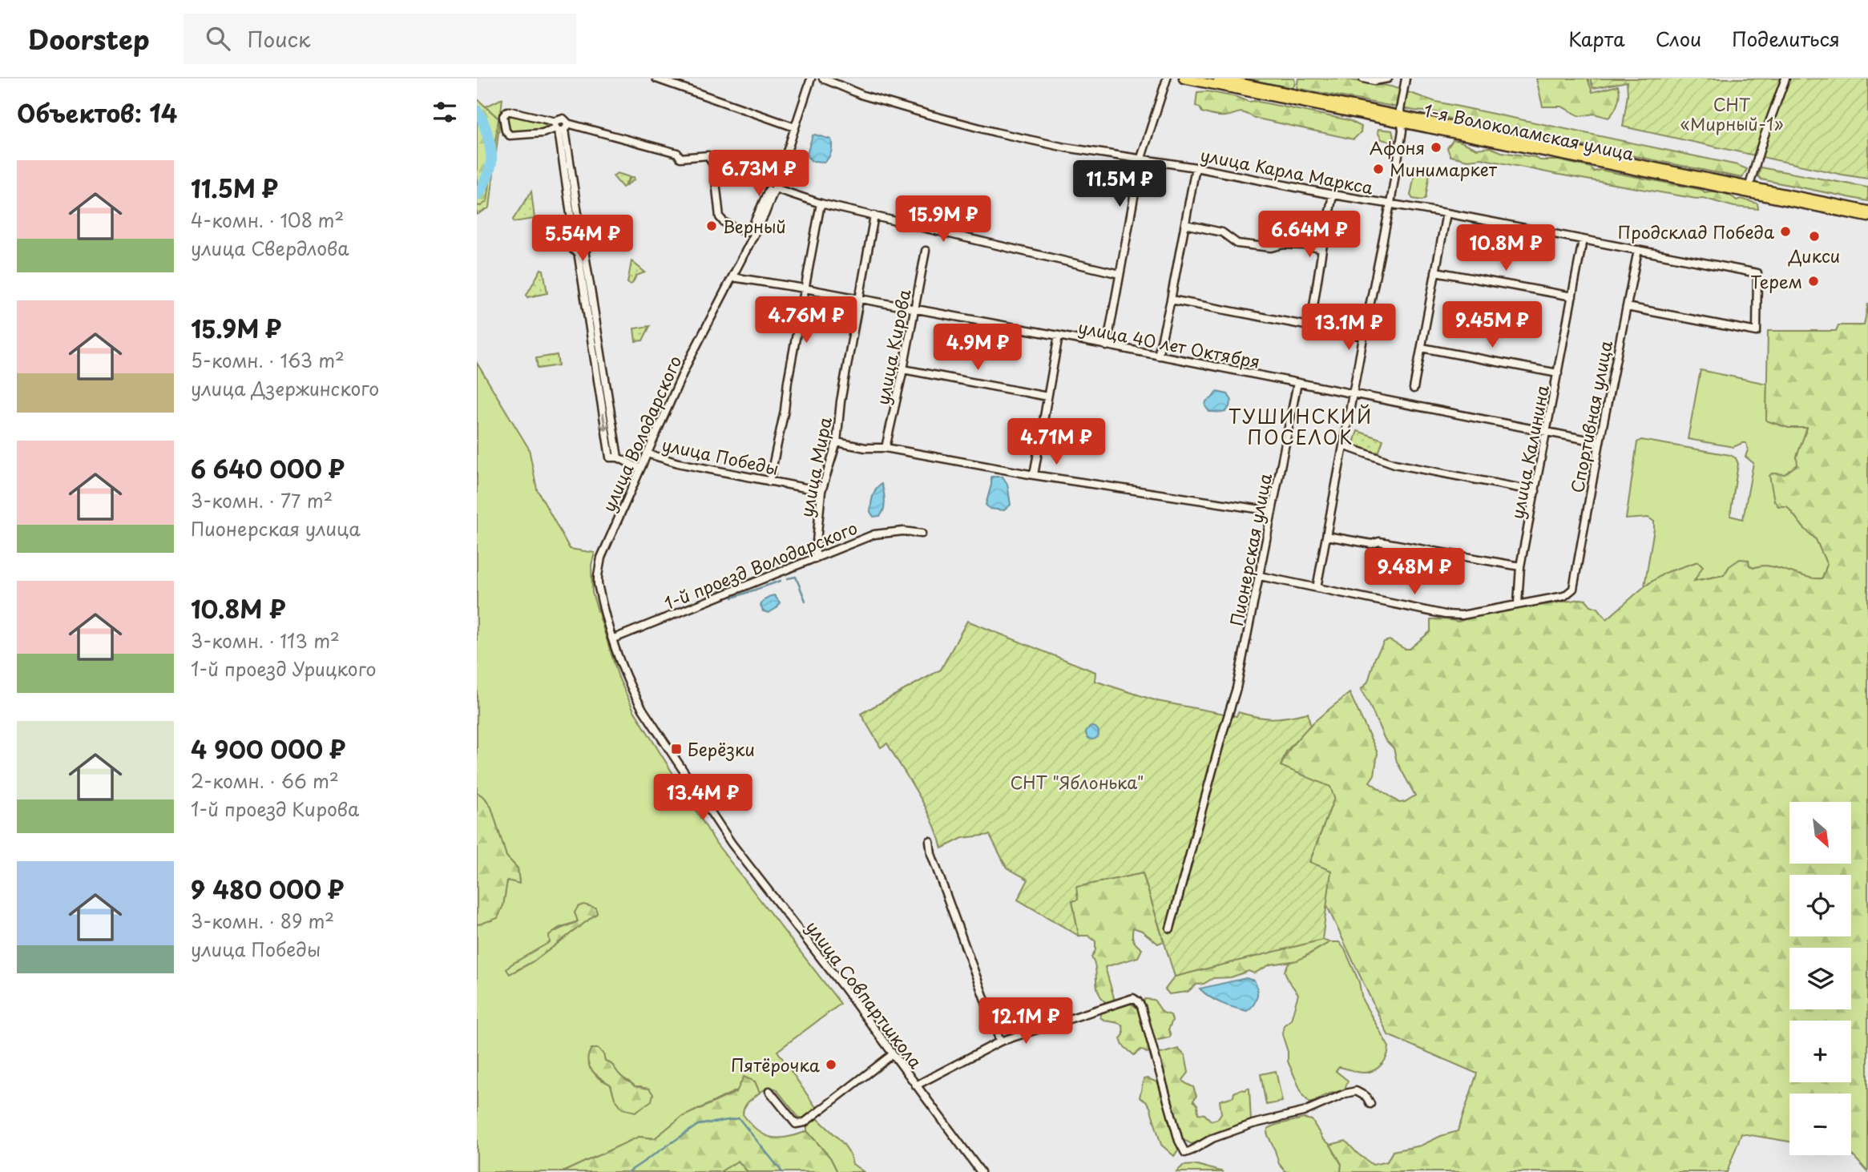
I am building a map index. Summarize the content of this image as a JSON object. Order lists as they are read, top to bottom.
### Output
{
  "streets": {
    "main road": ["1-я Волоколамская улица"],
    "street": [
      "улица Карла Маркса",
      "улица 40 лет Октября",
      "улица Кирова",
      "Спортивная улица",
      "улица Володарского",
      "улица Калинина",
      "улица Победы",
      "улица Мира",
      "Пионерская улица",
      "1-й проезд Володарского",
      "улица Совпартшкола"
    ]
  },
  "crossings": [
    ["улица Карла Маркса", "Спортивная улица"],
    ["улица Карла Маркса", "улица Калинина"],
    ["улица 40 лет Октября", "улица Кирова"],
    ["улица 40 лет Октября", "Спортивная улица"],
    ["улица 40 лет Октября", "улица Володарского"],
    ["улица 40 лет Октября", "улица Калинина"],
    ["улица 40 лет Октября", "улица Мира"],
    ["улица 40 лет Октября", "Пионерская улица"],
    ["Спортивная улица", "улица Калинина"],
    ["улица Володарского", "улица Победы"],
    ["улица Володарского", "1-й проезд Володарского"],
    ["улица Володарского", "улица Совпартшкола"],
    ["улица Победы", "улица Мира"],
    ["улица Мира", "1-й проезд Володарского"]
  ],
  "districts": ["ТУШИНСКИЙ ПОСЕЛОК"],
  "parks": ["СНТ «Мирный-1»", "СНТ \"Яблонька\""],
  "places": {
    "other": [
      "Афоня",
      "Минимаркет",
      "Верный",
      "Продсклад Победа",
      "Дикси",
      "Терем",
      "Пятёрочка"
    ],
    "transit": ["Берёзки"]
  },
  "north": "bottom right",
  "page": {
    "header": "Doorstep",
    "search": "Поиск",
    "nav": ["Карта", "Слои", "Поделиться"],
    "heading": "Объектов: 14",
    "list": [
      {
        "name": "11.5M ₽",
        "note": "4-комн. · 108 m² · улица Свердлова"
      },
      {
        "name": "15.9M ₽",
        "note": "5-комн. · 163 m² · улица Дзержинского"
      },
      {
        "name": "6 640 000 ₽",
        "note": "3-комн. · 77 m² · Пионерская улица"
      },
      {
        "name": "10.8M ₽",
        "note": "3-комн. · 113 m² · 1-й проезд Урицкого"
      },
      {
        "name": "4 900 000 ₽",
        "note": "2-комн. · 66 m² · 1-й проезд Кирова"
      },
      {
        "name": "9 480 000 ₽",
        "note": "3-комн. · 89 m² · улица Победы"
      }
    ],
    "price": [
      "6.73M ₽",
      "11.5M ₽",
      "15.9M ₽",
      "6.64M ₽",
      "5.54M ₽",
      "10.8M ₽",
      "4.76M ₽",
      "9.45M ₽",
      "13.1M ₽",
      "4.9M ₽",
      "4.71M ₽",
      "9.48M ₽",
      "13.4M ₽",
      "12.1M ₽"
    ],
    "map_buttons": ["+", "−"]
  }
}
